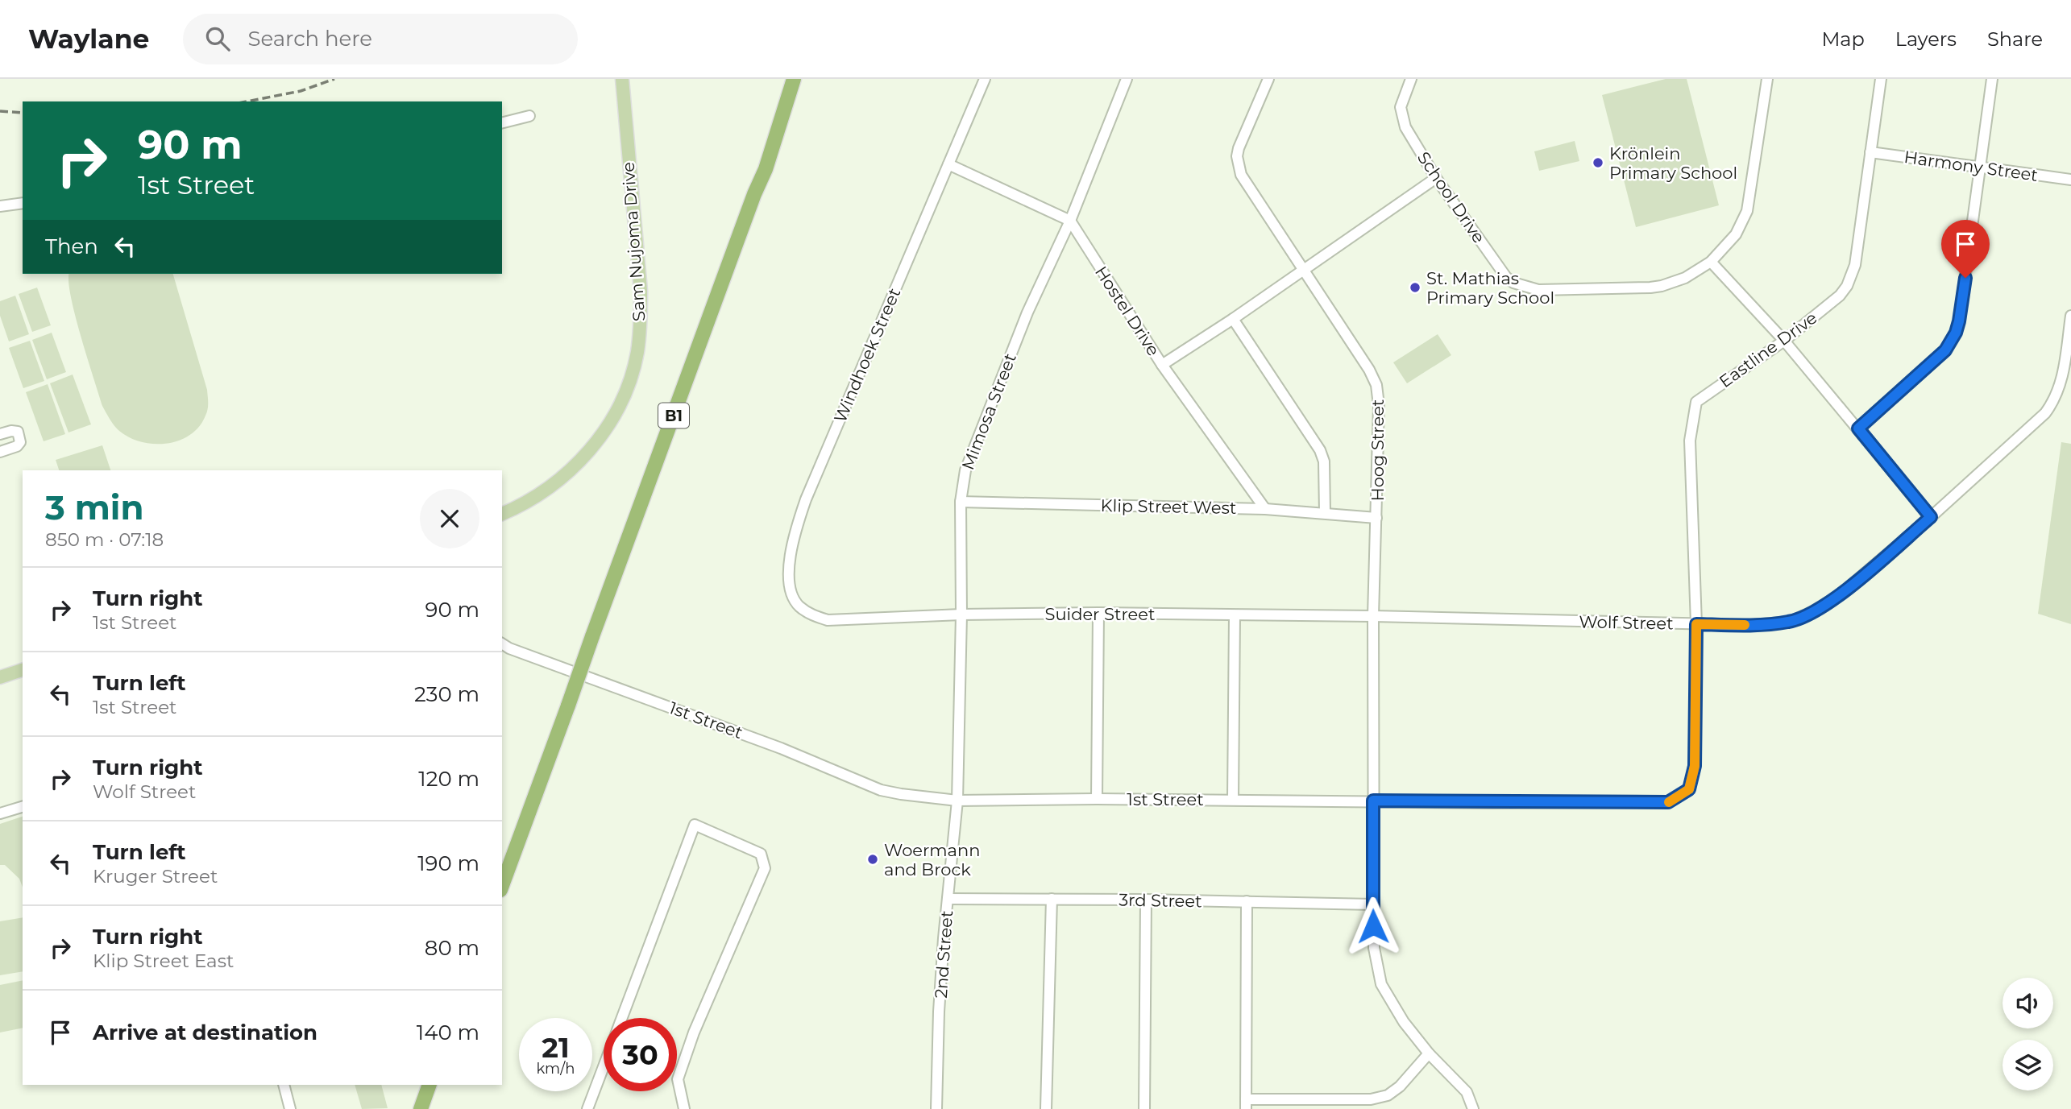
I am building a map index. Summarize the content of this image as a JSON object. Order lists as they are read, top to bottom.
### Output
{
  "streets": {
    "highway": ["B1"],
    "main road": ["Sam Nujoma Drive"],
    "street": [
      "Harmony Street",
      "School Drive",
      "Hostel Drive",
      "Eastline Drive",
      "Windhoek Street",
      "Mimosa Street",
      "Hoog Street",
      "Klip Street West",
      "Suider Street",
      "Wolf Street",
      "1st Street",
      "3rd Street",
      "2nd Street"
    ]
  },
  "crossings": [
    ["Harmony Street", "Eastline Drive"],
    ["Hostel Drive", "Mimosa Street"],
    ["Hostel Drive", "Klip Street West"],
    ["Eastline Drive", "Wolf Street"],
    ["Eastline Drive", "1st Street"],
    ["Windhoek Street", "Suider Street"],
    ["Mimosa Street", "Klip Street West"],
    ["Mimosa Street", "Suider Street"],
    ["Mimosa Street", "1st Street"],
    ["Mimosa Street", "2nd Street"],
    ["Hoog Street", "Klip Street West"],
    ["Hoog Street", "Suider Street"],
    ["Hoog Street", "Wolf Street"],
    ["Hoog Street", "1st Street"],
    ["Hoog Street", "3rd Street"],
    ["Suider Street", "Wolf Street"],
    ["Wolf Street", "1st Street"],
    ["1st Street", "2nd Street"],
    ["3rd Street", "2nd Street"]
  ],
  "places": ["Krönlein Primary School", "St. Mathias Primary School", "Woermann and Brock"],
  "page": {
    "header": "Waylane",
    "search": "Search here",
    "nav": ["Map", "Layers", "Share"],
    "turn": ["90 m", "1st Street"],
    "then": "Then",
    "heading": ["3 min", "850 m · 07:18"],
    "list": [
      {
        "name": "Turn right",
        "note": "1st Street",
        "value": "90 m"
      },
      {
        "name": "Turn left",
        "note": "1st Street",
        "value": "230 m"
      },
      {
        "name": "Turn right",
        "note": "Wolf Street",
        "value": "120 m"
      },
      {
        "name": "Turn left",
        "note": "Kruger Street",
        "value": "190 m"
      },
      {
        "name": "Turn right",
        "note": "Klip Street East",
        "value": "80 m"
      },
      {
        "name": "Arrive at destination",
        "value": "140 m"
      }
    ],
    "speed": "21 km/h",
    "limit": "30"
  }
}
